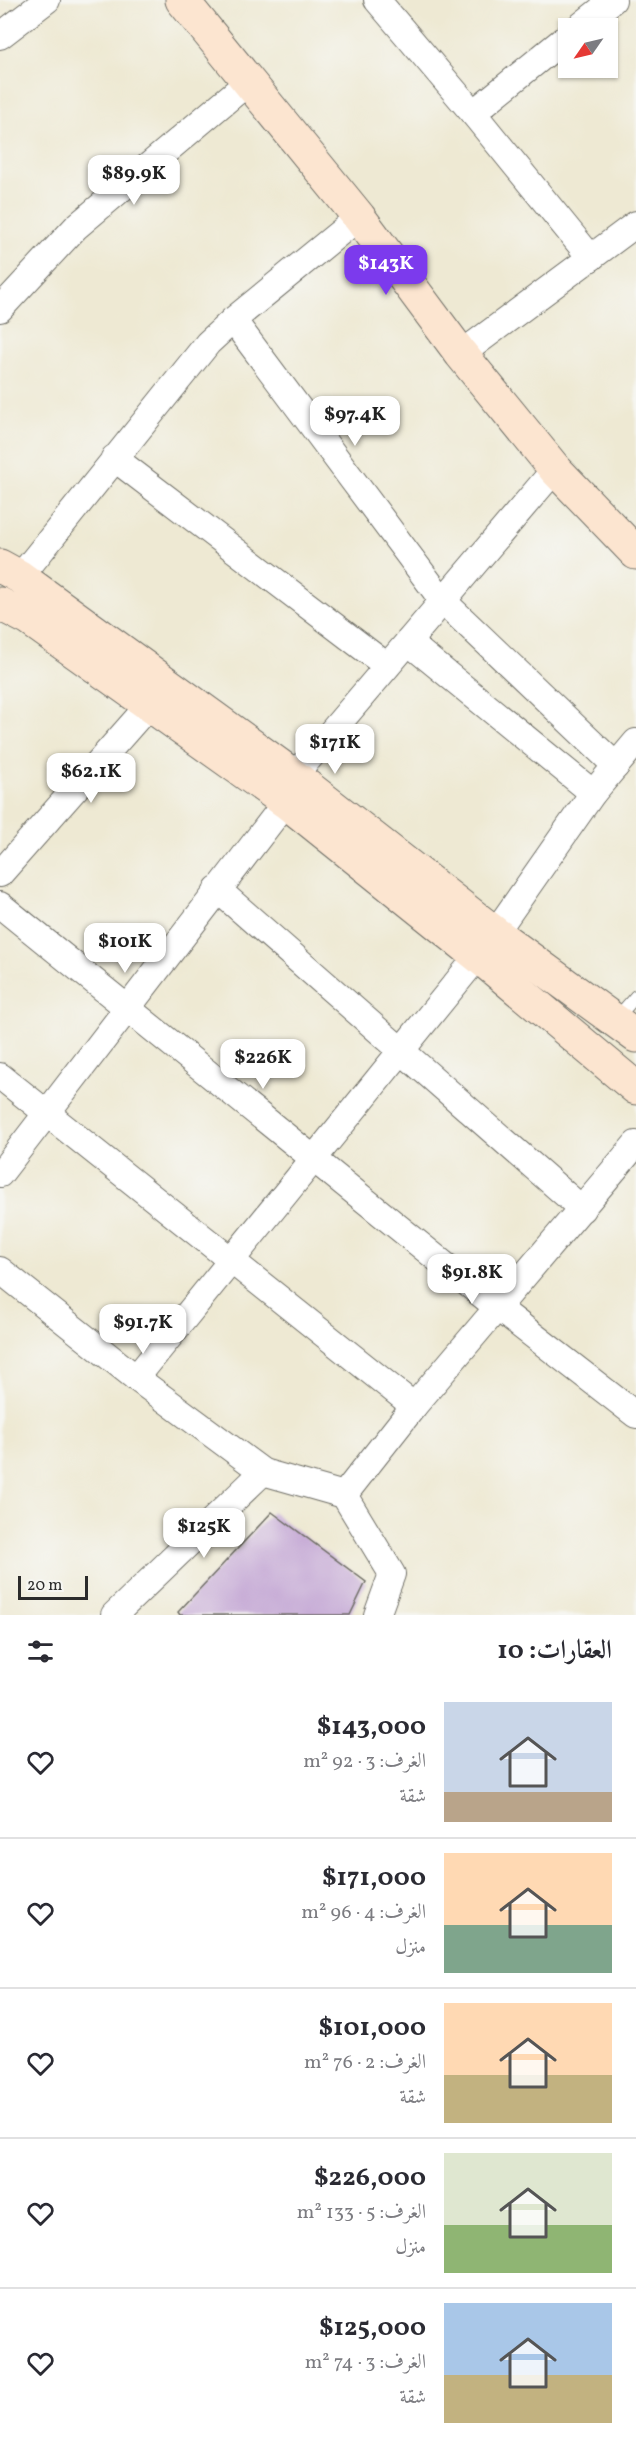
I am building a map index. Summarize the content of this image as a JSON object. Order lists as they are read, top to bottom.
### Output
{
  "scale_bar": "20 m",
  "north": "bottom left",
  "page": {
    "price": [
      "$89.9K",
      "$143K",
      "$97.4K",
      "$171K",
      "$62.1K",
      "$101K",
      "$226K",
      "$91.8K",
      "$91.7K",
      "$125K"
    ],
    "scale": "20 m",
    "heading": "العقارات: 10",
    "list": [
      {
        "name": "$143,000",
        "note": "الغرف: 3 · 92 m² · شقة"
      },
      {
        "name": "$171,000",
        "note": "الغرف: 4 · 96 m² · منزل"
      },
      {
        "name": "$101,000",
        "note": "الغرف: 2 · 76 m² · شقة"
      },
      {
        "name": "$226,000",
        "note": "الغرف: 5 · 133 m² · منزل"
      },
      {
        "name": "$125,000",
        "note": "الغرف: 3 · 74 m² · شقة"
      }
    ]
  }
}
